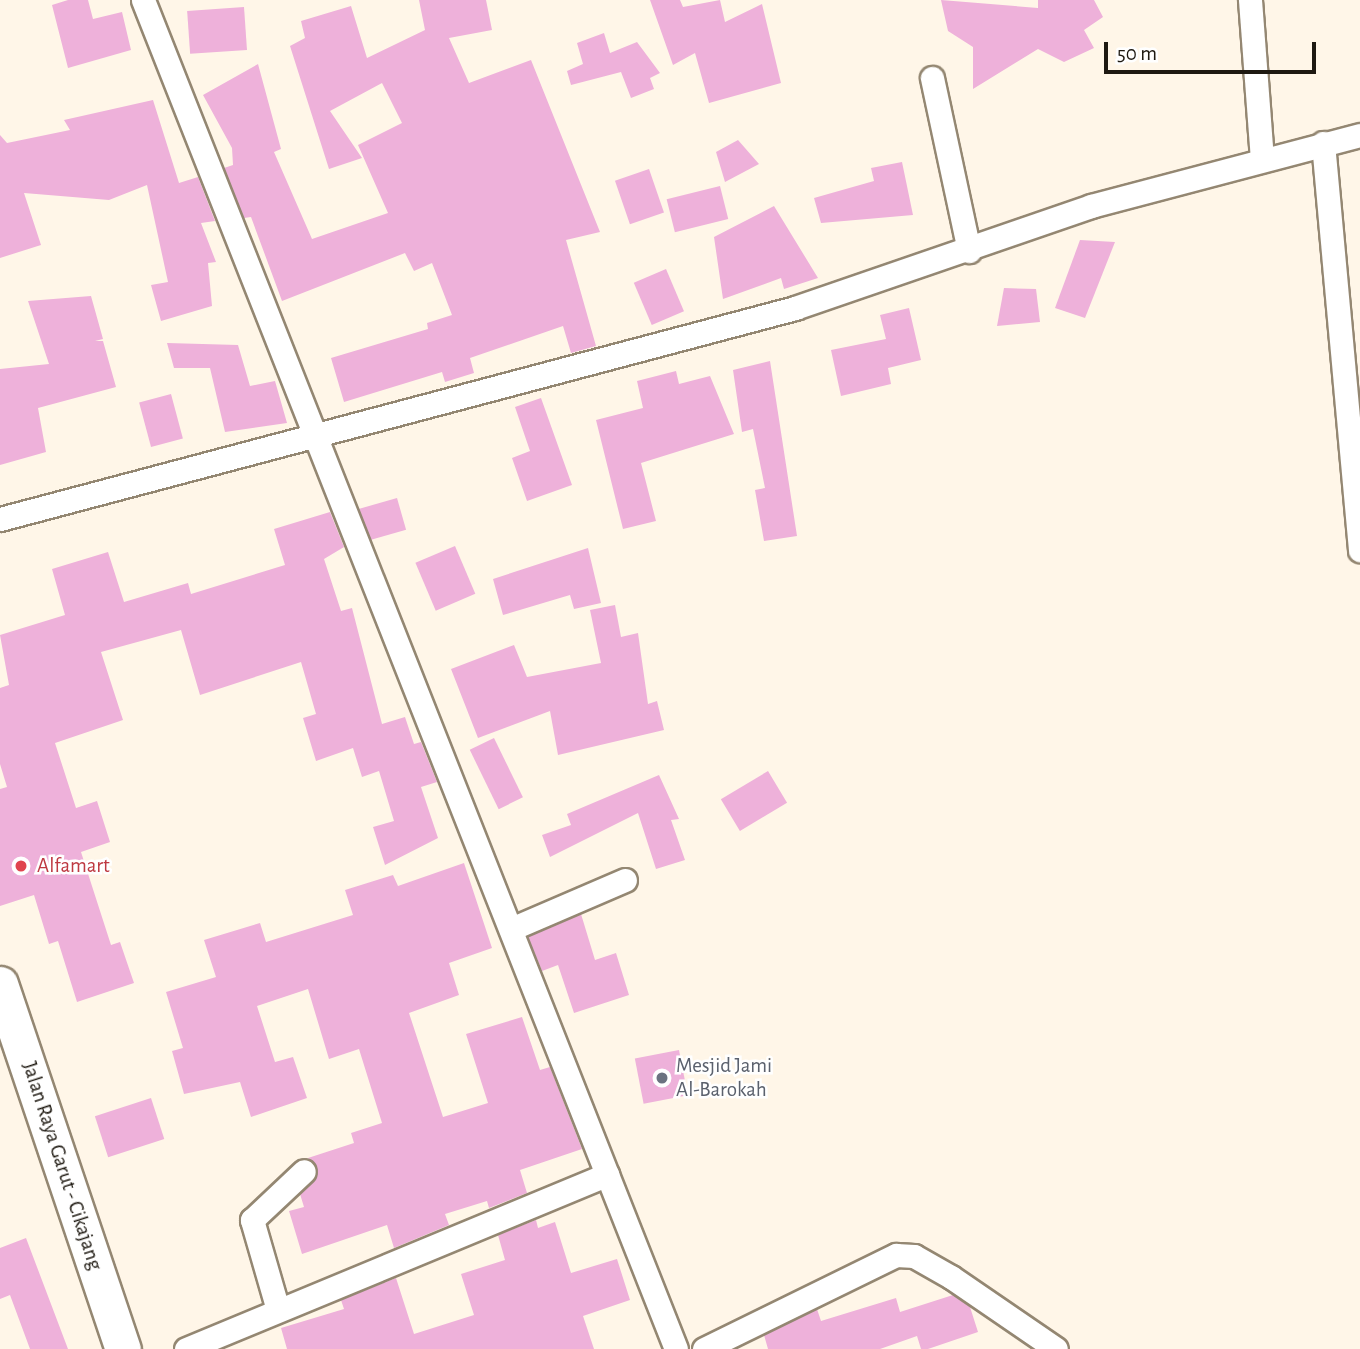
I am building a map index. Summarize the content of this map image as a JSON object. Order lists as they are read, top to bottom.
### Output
{
  "streets": {
    "main road": ["Jalan Raya Garut - Cikajang"]
  },
  "places": ["Alfamart", "Mesjid Jami Al-Barokah"],
  "scale_bar": "50 m"
}
